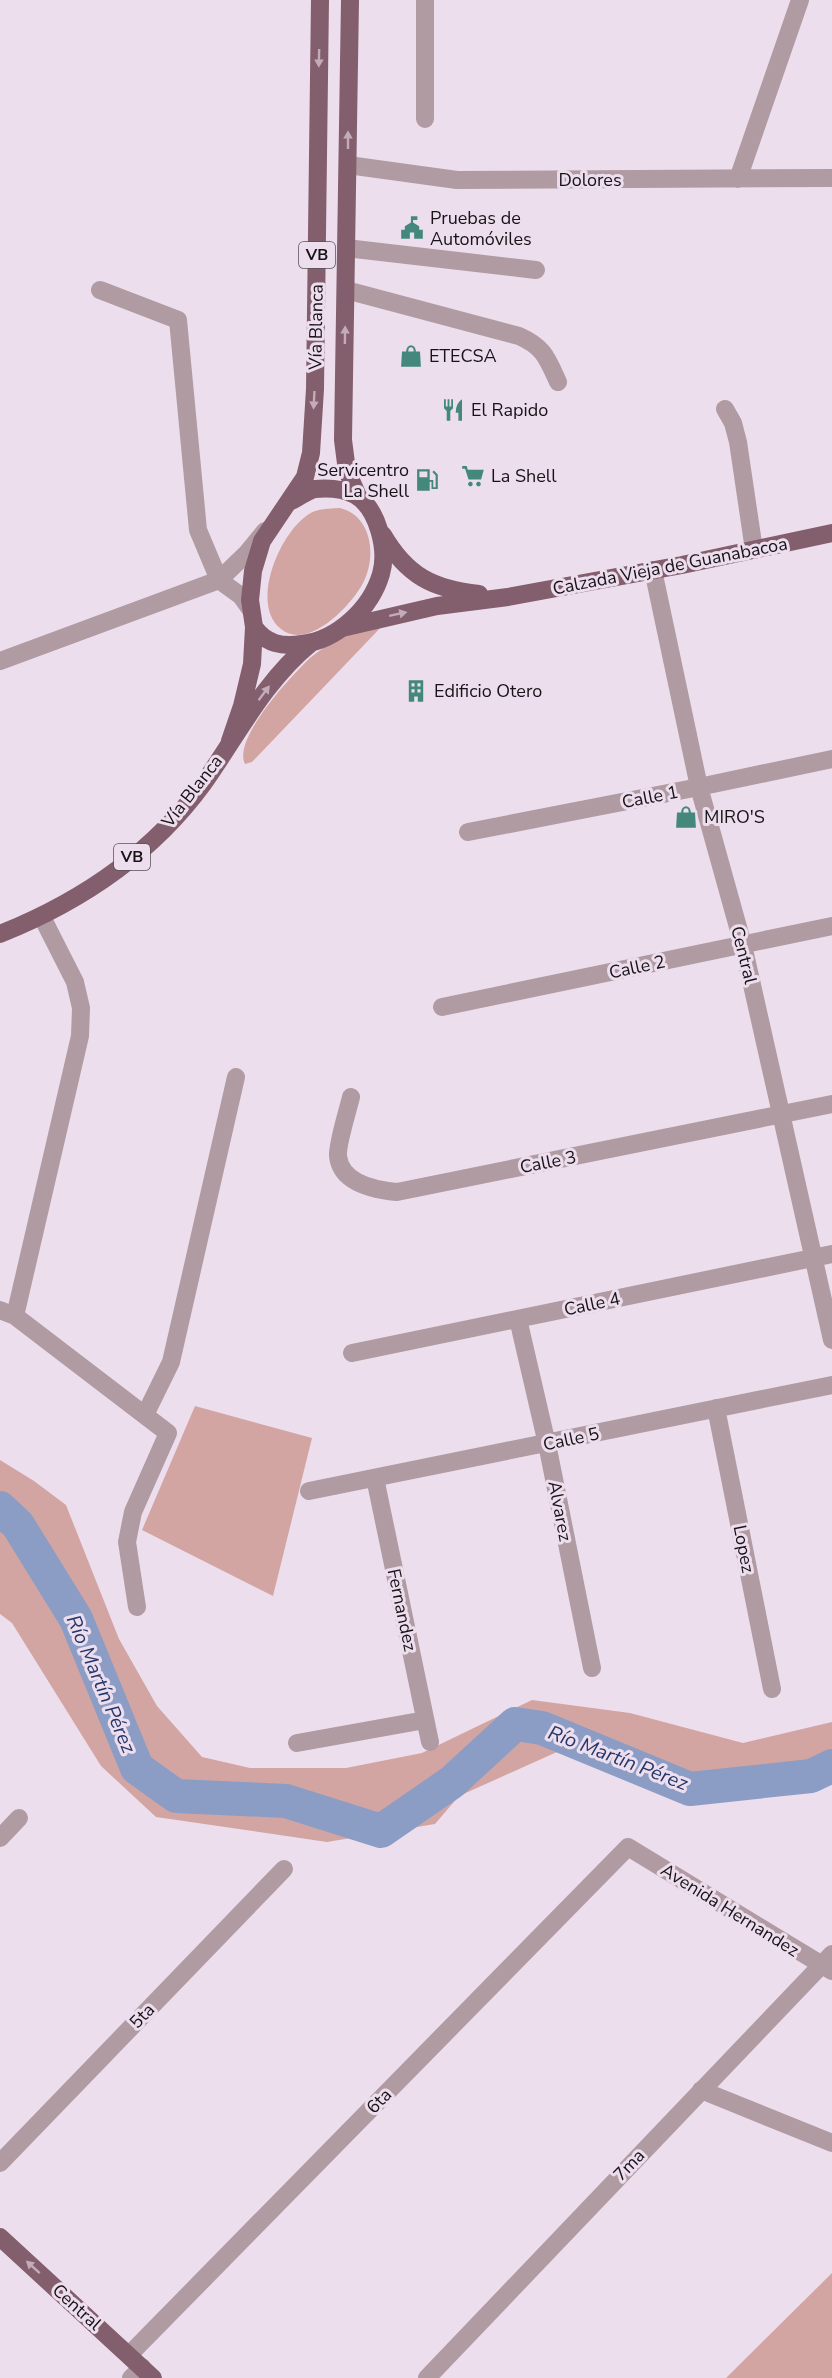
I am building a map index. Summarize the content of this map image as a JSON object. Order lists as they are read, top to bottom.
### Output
{
  "streets": {
    "main road": [
      "VB",
      "Vía Blanca",
      "Calzada Vieja de Guanabacoa",
      "Central"
    ],
    "street": [
      "Dolores",
      "Calle 1",
      "Calle 2",
      "Calle 3",
      "Calle 4",
      "Calle 5",
      "Alvarez",
      "Lopez",
      "Fernandez",
      "Avenida Hernandez",
      "5ta",
      "6ta",
      "7ma"
    ]
  },
  "crossings": [
    ["Dolores", "Vía Blanca"],
    ["VB", "Vía Blanca"],
    ["VB", "Calzada Vieja de Guanabacoa"],
    ["Vía Blanca", "Calzada Vieja de Guanabacoa"],
    ["Calzada Vieja de Guanabacoa", "Central"],
    ["Calle 1", "Central"],
    ["Central", "Calle 2"],
    ["Central", "Calle 3"],
    ["Central", "Calle 4"],
    ["Central", "6ta"],
    ["Calle 4", "Alvarez"],
    ["Calle 5", "Alvarez"],
    ["Calle 5", "Lopez"],
    ["Calle 5", "Fernandez"],
    ["Avenida Hernandez", "6ta"],
    ["Avenida Hernandez", "7ma"]
  ],
  "water": ["Río Martín Pérez"],
  "places": {
    "public building": ["Pruebas de Automóviles"],
    "shop": ["ETECSA", "MIRO'S"],
    "restaurant": ["El Rapido"],
    "supermarket": ["La Shell"],
    "fuel station": ["Servicentro La Shell"],
    "building": ["Edificio Otero"]
  }
}
